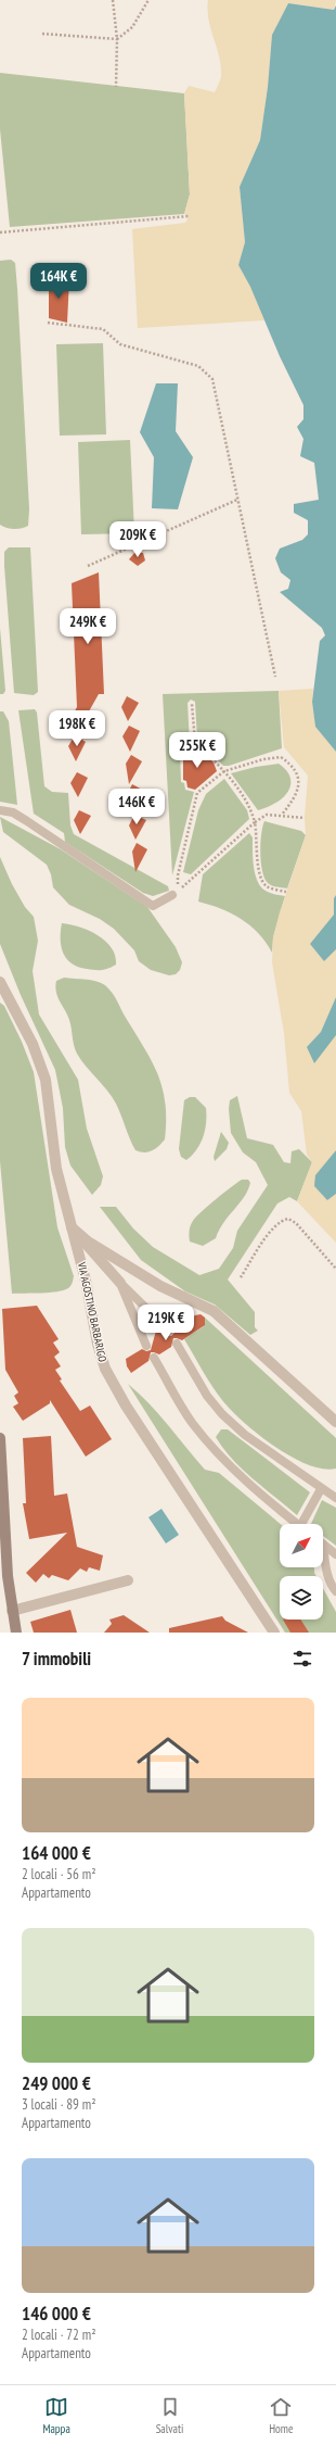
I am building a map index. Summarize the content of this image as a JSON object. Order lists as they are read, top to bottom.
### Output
{
  "streets": {
    "street": ["VIA AGOSTINO BARBARIGO"]
  },
  "north": "top right",
  "page": {
    "price": [
      "164K €",
      "209K €",
      "249K €",
      "198K €",
      "255K €",
      "146K €",
      "219K €"
    ],
    "heading": "7 immobili",
    "list": [
      {
        "name": "164 000 €",
        "note": "2 locali · 56 m² · Appartamento"
      },
      {
        "name": "249 000 €",
        "note": "3 locali · 89 m² · Appartamento"
      },
      {
        "name": "146 000 €",
        "note": "2 locali · 72 m² · Appartamento"
      }
    ],
    "tabs": ["Mappa", "Salvati", "Home"]
  }
}
